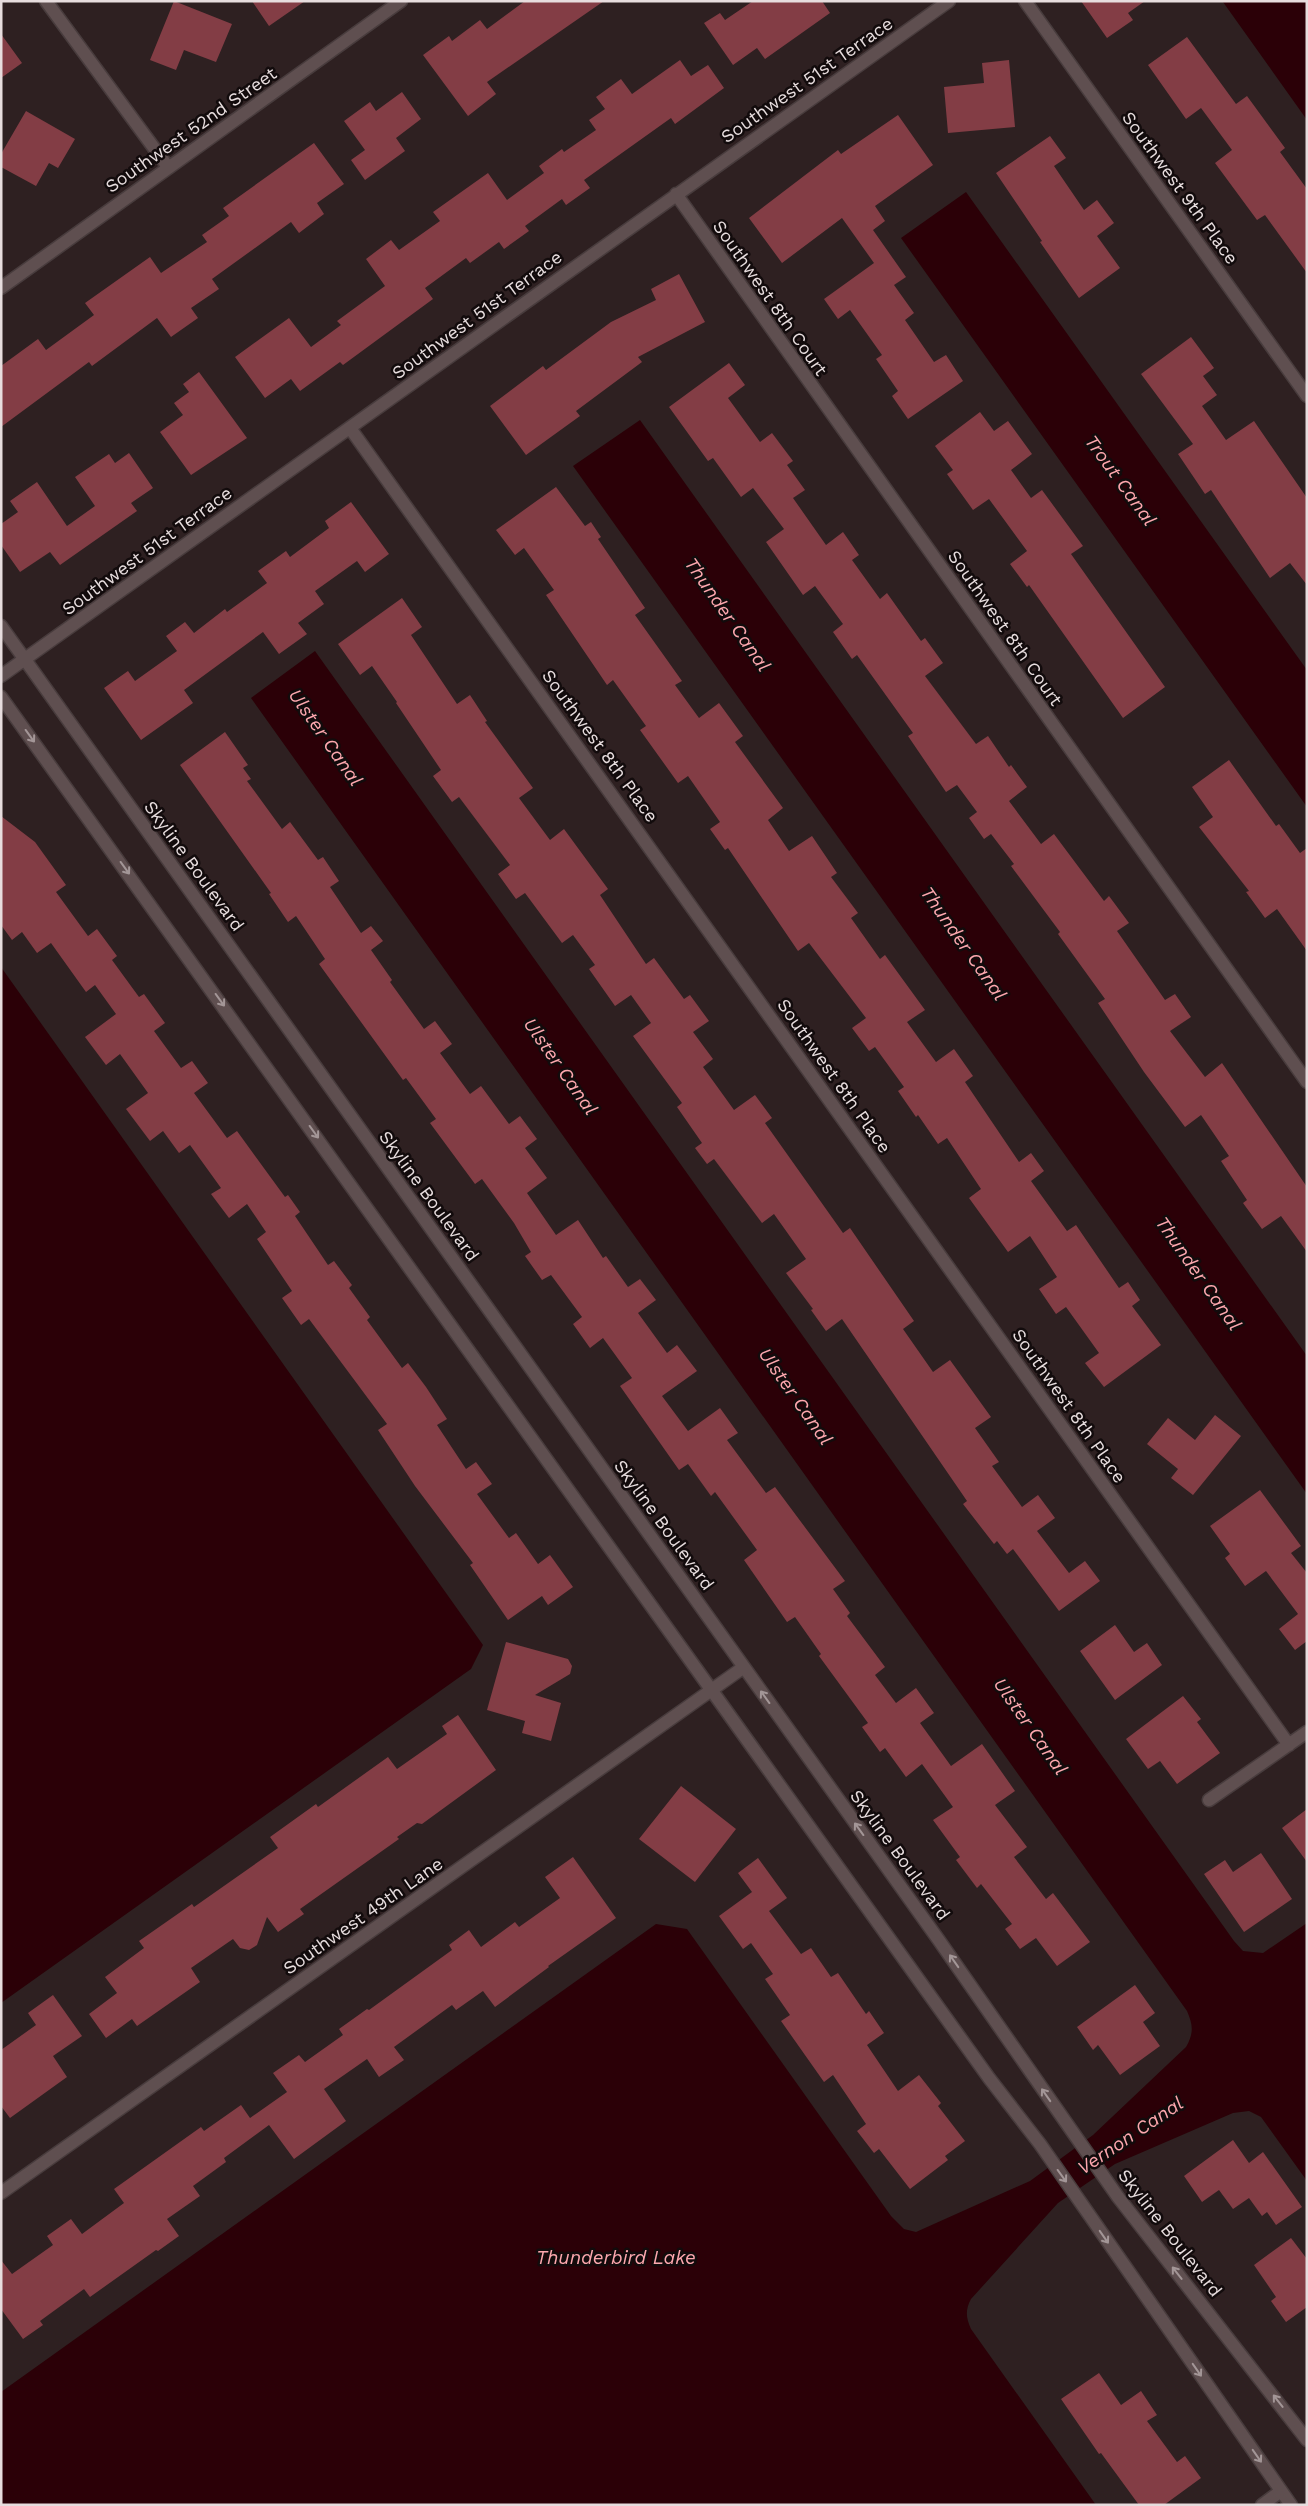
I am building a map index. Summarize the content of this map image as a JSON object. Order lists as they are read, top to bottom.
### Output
{
  "streets": {
    "street": [
      "Southwest 51st Terrace",
      "Southwest 52nd Street",
      "Southwest 9th Place",
      "Southwest 8th Court",
      "Southwest 8th Place",
      "Skyline Boulevard",
      "Southwest 49th Lane"
    ]
  },
  "crossings": [
    ["Southwest 51st Terrace", "Southwest 8th Court"],
    ["Southwest 51st Terrace", "Southwest 8th Place"],
    ["Southwest 51st Terrace", "Skyline Boulevard"],
    ["Skyline Boulevard", "Southwest 49th Lane"]
  ],
  "water": [
    "Trout Canal",
    "Thunder Canal",
    "Ulster Canal",
    "Vernon Canal",
    "Thunderbird Lake"
  ]
}
